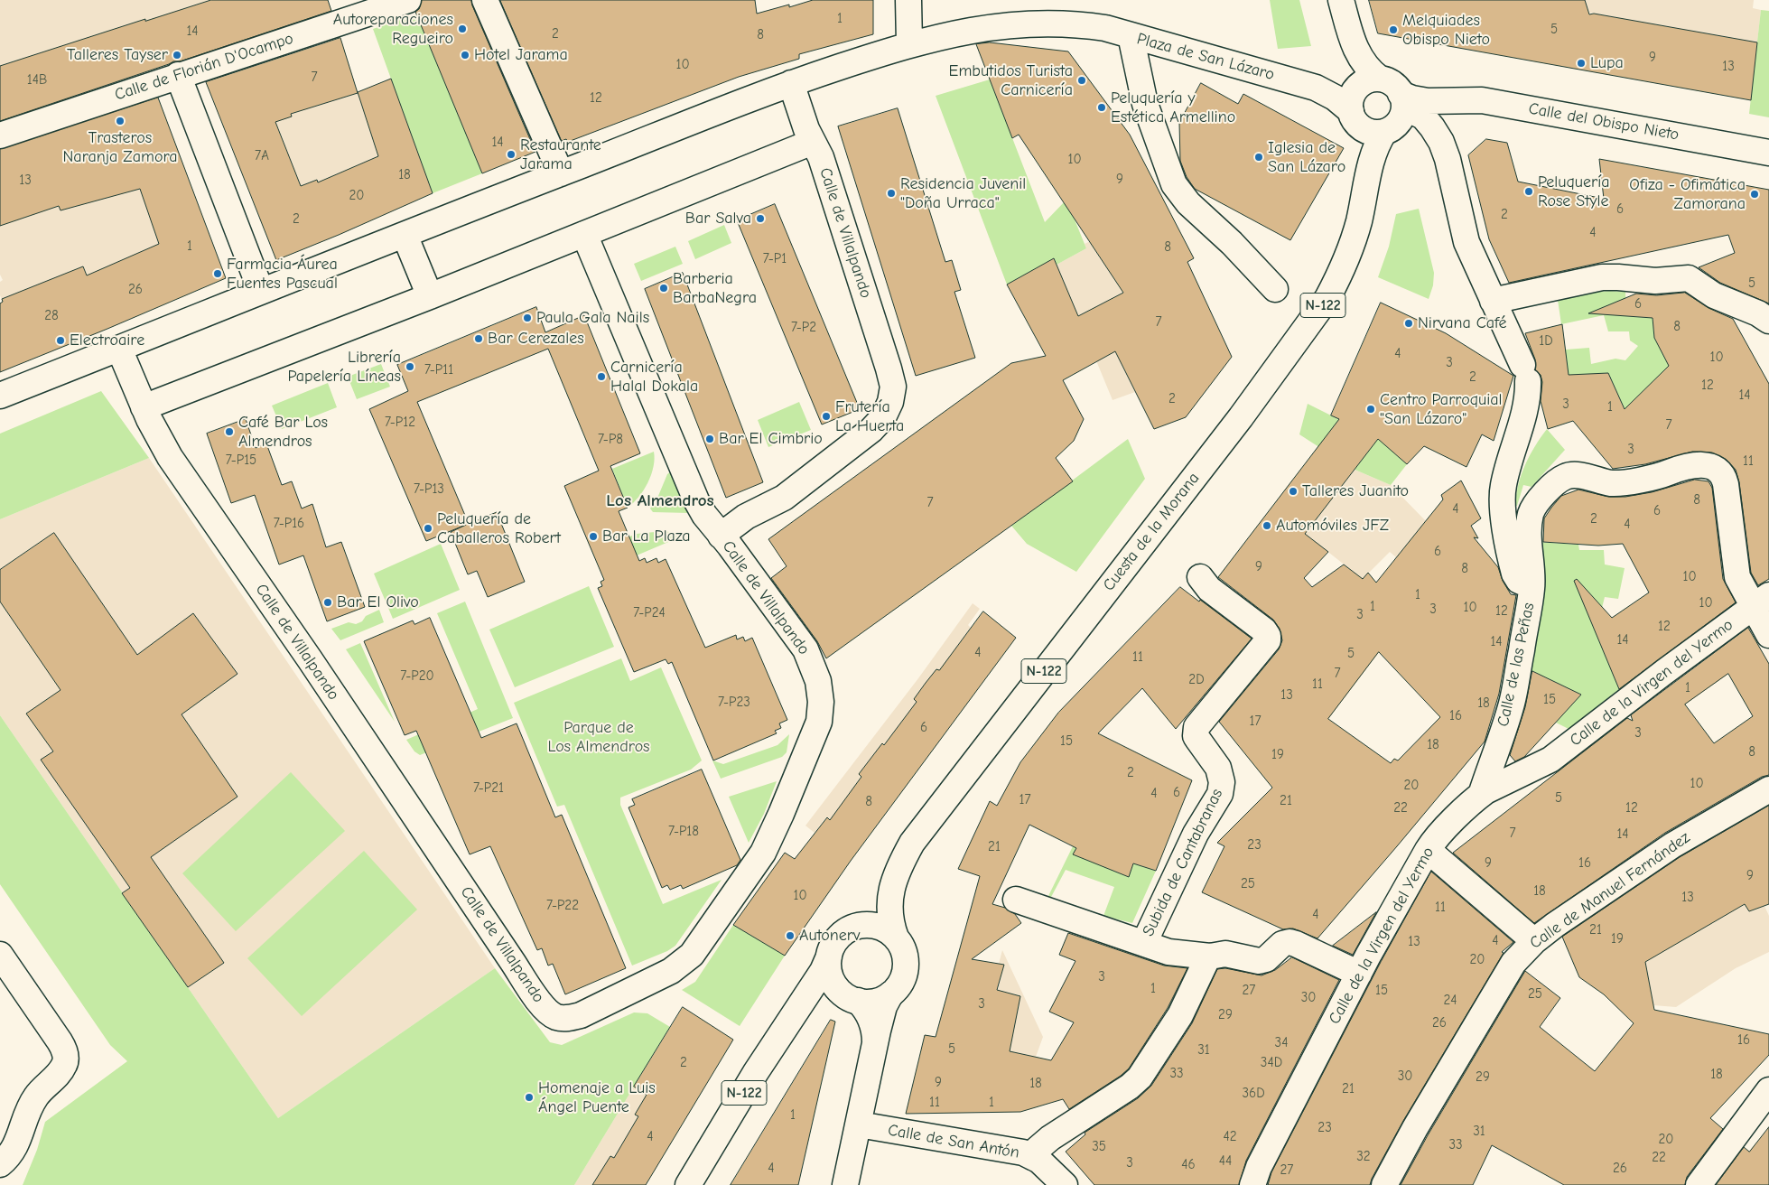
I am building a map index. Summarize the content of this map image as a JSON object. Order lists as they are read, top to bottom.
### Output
{
  "streets": {
    "main road": [
      "Plaza de San Lázaro",
      "Calle de Florián D'Ocampo",
      "Calle del Obispo Nieto",
      "Calle de Villalpando",
      "N-122",
      "Cuesta de la Morana",
      "Calle de las Peñas",
      "Calle de la Virgen del Yermo",
      "Subida de Cantabranas",
      "Calle de Manuel Fernández",
      "Calle de San Antón"
    ]
  },
  "crossings": [
    ["Plaza de San Lázaro", "Calle del Obispo Nieto"],
    ["Plaza de San Lázaro", "N-122"],
    ["Plaza de San Lázaro", "Cuesta de la Morana"],
    ["Calle del Obispo Nieto", "N-122"],
    ["Calle del Obispo Nieto", "Cuesta de la Morana"],
    ["N-122", "Cuesta de la Morana"],
    ["Calle de las Peñas", "Calle de la Virgen del Yermo"]
  ],
  "districts": ["Los Almendros"],
  "parks": ["Parque de Los Almendros"],
  "places": [
    "Autoreparaciones Regueiro",
    "Melquiades Obispo Nieto",
    "Talleres Tayser",
    "Hotel Jarama",
    "Lupa",
    "Embutidos Turista Carnicería",
    "Peluquería y Estética Armellino",
    "Trasteros Naranja Zamora",
    "Restaurante Jarama",
    "Iglesia de San Lázaro",
    "Peluquería Rose Style",
    "Residencia Juvenil \"Doña Urraca\"",
    "Ofiza - Ofimática Zamorana",
    "Bar Salva",
    "Farmacia Áurea Fuentes Pascual",
    "Barberia BarbaNegra",
    "Paula Gala Nails",
    "Nirvana Café",
    "Bar Cerezales",
    "Electroaire",
    "Librería Papelería Líneas",
    "Carnicería Halal Dokala",
    "Centro Parroquial \"San Lázaro\"",
    "Frutería La Huerta",
    "Café Bar Los Almendros",
    "Bar El Cimbrio",
    "Talleres Juanito",
    "Automóviles JFZ",
    "Peluquería de Caballeros Robert",
    "Bar La Plaza",
    "Bar El Olivo",
    "Autonerv",
    "Homenaje a Luis Ángel Puente"
  ],
  "house_numbers": [
    "1",
    "5",
    "14",
    "2",
    "8",
    "9",
    "10",
    "13",
    "7",
    "14B",
    "12",
    "14",
    "7A",
    "10",
    "18",
    "9",
    "13",
    "20",
    "6",
    "2",
    "2",
    "4",
    "1",
    "8",
    "7-P1",
    "5",
    "26",
    "6",
    "28",
    "7",
    "8",
    "7-P2",
    "1D",
    "4",
    "10",
    "3",
    "7-P11",
    "2",
    "12",
    "14",
    "2",
    "3",
    "1",
    "7-P12",
    "7",
    "7-P8",
    "3",
    "7-P15",
    "11",
    "7-P13",
    "8",
    "7",
    "4",
    "6",
    "2",
    "7-P16",
    "4",
    "6",
    "9",
    "8",
    "10",
    "1",
    "10",
    "1",
    "10",
    "3",
    "12",
    "7-P24",
    "3",
    "12",
    "14",
    "14",
    "4",
    "5",
    "11",
    "7",
    "7-P20",
    "2D",
    "11",
    "1",
    "13",
    "15",
    "7-P23",
    "18",
    "16",
    "17",
    "6",
    "3",
    "15",
    "18",
    "8",
    "19",
    "2",
    "10",
    "20",
    "7-P21",
    "6",
    "4",
    "5",
    "17",
    "21",
    "8",
    "22",
    "12",
    "7-P18",
    "7",
    "14",
    "23",
    "21",
    "9",
    "16",
    "9",
    "25",
    "18",
    "10",
    "13",
    "7-P22",
    "11",
    "4",
    "21",
    "19",
    "4",
    "13",
    "20",
    "3",
    "1",
    "27",
    "15",
    "25",
    "30",
    "24",
    "3",
    "29",
    "26",
    "16",
    "34",
    "5",
    "31",
    "2",
    "34D",
    "33",
    "18",
    "30",
    "29",
    "9",
    "18",
    "21",
    "36D",
    "11",
    "1",
    "1",
    "23",
    "31",
    "4",
    "42",
    "20",
    "33",
    "35",
    "32",
    "22",
    "44",
    "3",
    "46",
    "4",
    "26",
    "27"
  ]
}
